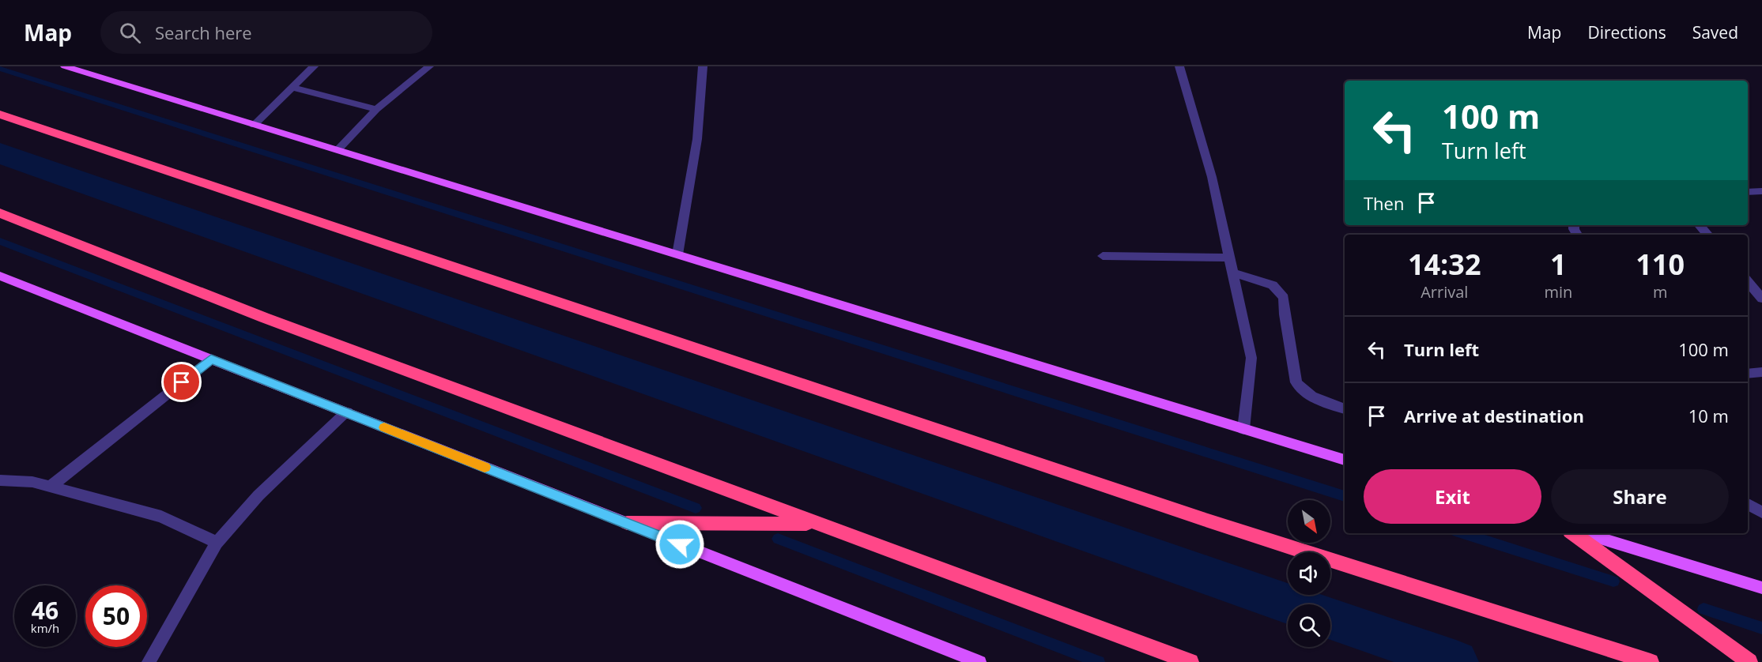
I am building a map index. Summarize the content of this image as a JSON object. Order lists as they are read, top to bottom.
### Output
{
  "north": "bottom right",
  "page": {
    "header": "Map",
    "search": "Search here",
    "nav": ["Map", "Directions", "Saved"],
    "turn": ["100 m", "Turn left"],
    "then": "Then",
    "eta": [
      "14:32",
      "Arrival",
      "1",
      "min",
      "110",
      "m"
    ],
    "list": [
      {
        "name": "Turn left",
        "value": "100 m"
      },
      {
        "name": "Arrive at destination",
        "value": "10 m"
      }
    ],
    "buttons": ["Exit", "Share"],
    "speed": "46 km/h",
    "limit": "50"
  }
}
